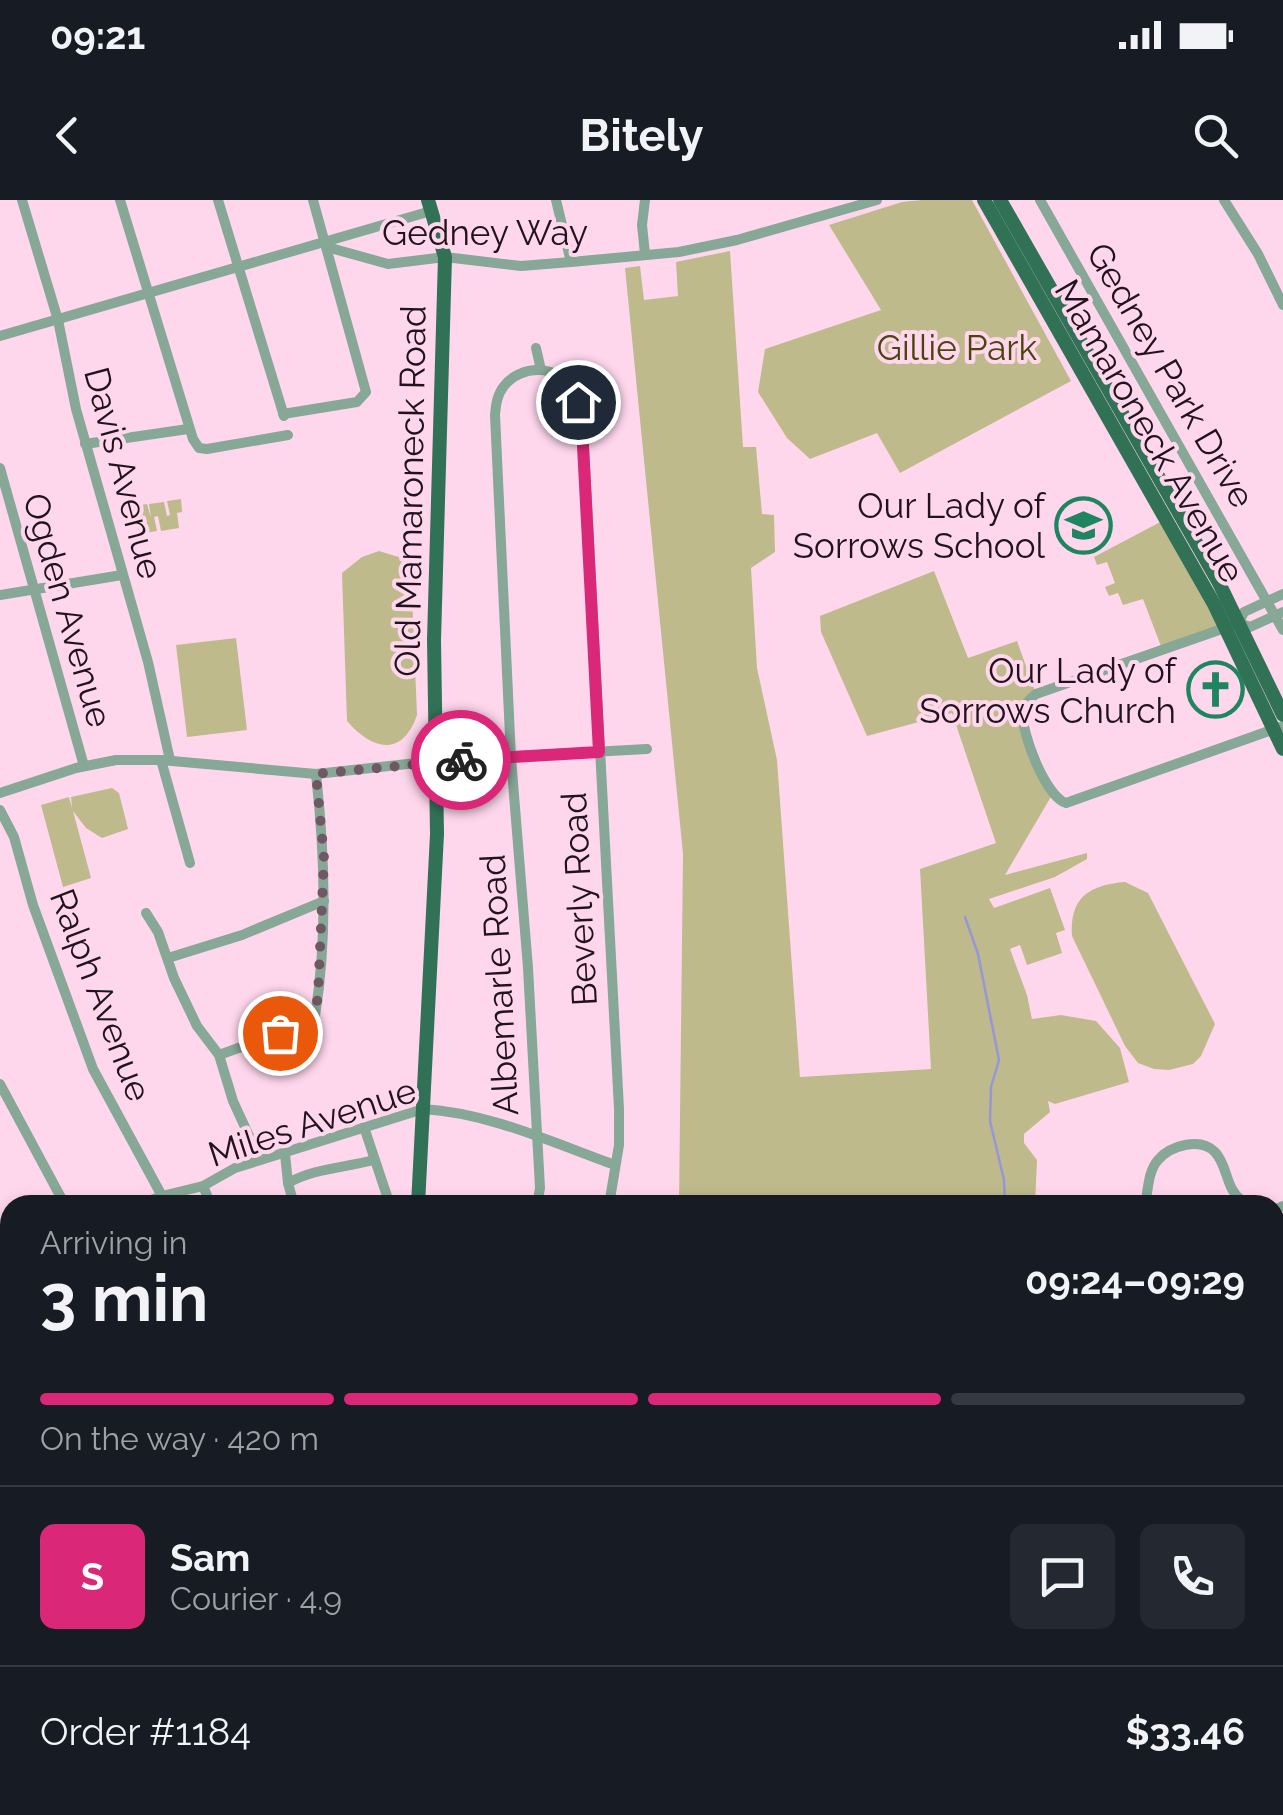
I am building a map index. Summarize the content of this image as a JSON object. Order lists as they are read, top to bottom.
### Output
{
  "streets": {
    "main road": ["Mamaroneck Avenue", "Old Mamaroneck Road"],
    "street": [
      "Gedney Way",
      "Gedney Park Drive",
      "Davis Avenue",
      "Ogden Avenue",
      "Beverly Road",
      "Albemarle Road",
      "Ralph Avenue",
      "Miles Avenue"
    ]
  },
  "crossings": [
    ["Gedney Way", "Old Mamaroneck Road"],
    ["Old Mamaroneck Road", "Miles Avenue"],
    ["Beverly Road", "Albemarle Road"],
    ["Beverly Road", "Miles Avenue"],
    ["Albemarle Road", "Miles Avenue"]
  ],
  "parks": ["Gillie Park"],
  "places": {
    "school or university": ["Our Lady of Sorrows School"],
    "church": ["Our Lady of Sorrows Church"]
  },
  "page": {
    "status": "09:21",
    "header": "Bitely",
    "heading": ["3 min", "Arriving in", "09:24–09:29"],
    "panel": [
      "Sam",
      "Courier · 4.9",
      "Order #1184",
      "$33.46"
    ],
    "bar": "On the way · 420 m",
    "round": "S"
  }
}
